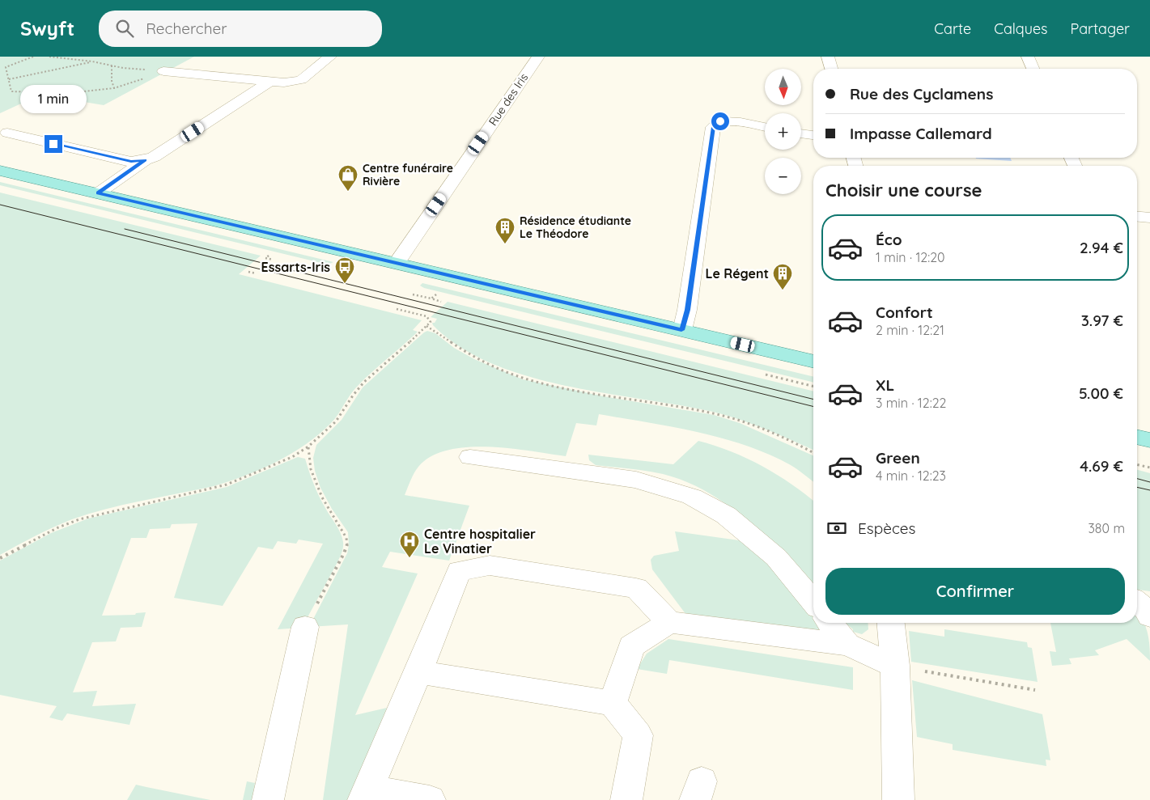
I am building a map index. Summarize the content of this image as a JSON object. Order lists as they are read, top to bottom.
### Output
{
  "streets": {
    "street": ["Rue des Iris"]
  },
  "places": {
    "shop": ["Centre funéraire Rivière"],
    "building": ["Résidence étudiante Le Théodore", "Le Régent"],
    "bus stop": ["Essarts-Iris"],
    "hospital": ["Centre hospitalier Le Vinatier"]
  },
  "north": "bottom",
  "page": {
    "header": "Swyft",
    "search": "Rechercher",
    "nav": ["Carte", "Calques", "Partager"],
    "map_buttons": ["+", "−"],
    "banner": ["Rue des Cyclamens", "Impasse Callemard"],
    "bubble": "1 min",
    "heading": "Choisir une course",
    "list": [
      {
        "name": "Éco",
        "note": "1 min · 12:20",
        "value": "2.94 €"
      },
      {
        "name": "Confort",
        "note": "2 min · 12:21",
        "value": "3.97 €"
      },
      {
        "name": "XL",
        "note": "3 min · 12:22",
        "value": "5.00 €"
      },
      {
        "name": "Green",
        "note": "4 min · 12:23",
        "value": "4.69 €"
      }
    ],
    "pay": ["Espèces", "380 m"],
    "buttons": "Confirmer"
  }
}
